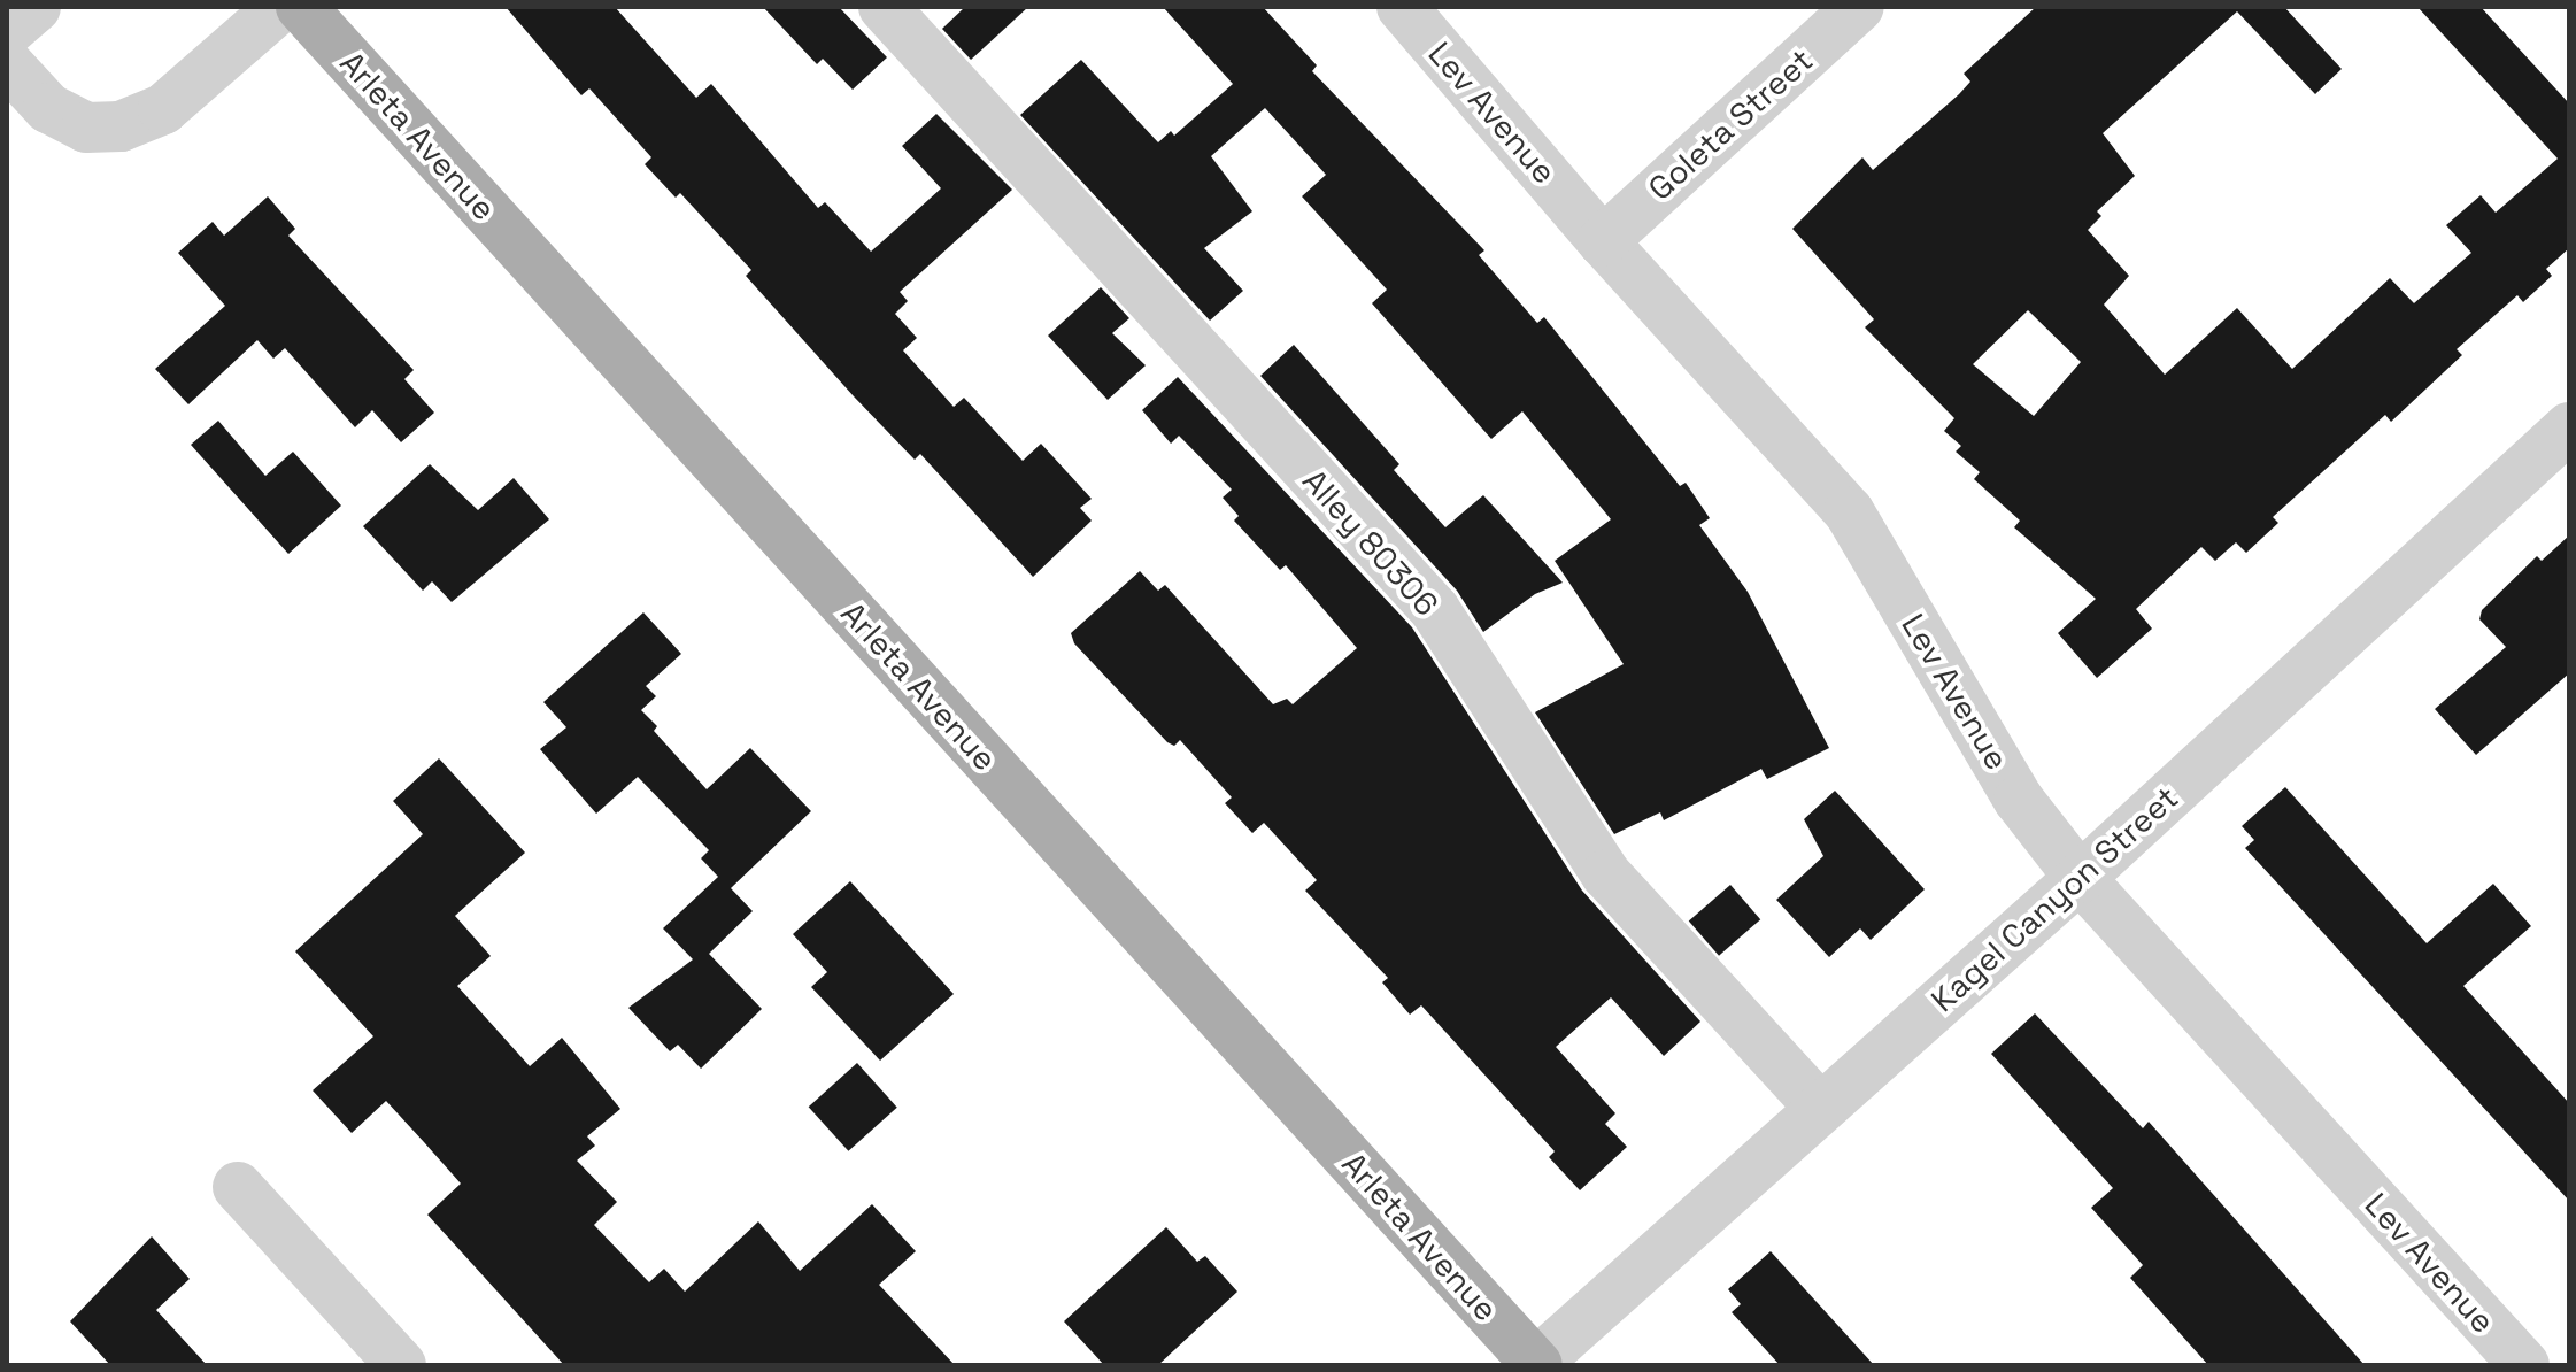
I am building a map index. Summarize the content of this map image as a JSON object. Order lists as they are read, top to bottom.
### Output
{
  "streets": {
    "main road": ["Arleta Avenue"],
    "street": [
      "Lev Avenue",
      "Goleta Street",
      "Alley 80306",
      "Kagel Canyon Street"
    ]
  },
  "crossings": [
    ["Lev Avenue", "Goleta Street"],
    ["Lev Avenue", "Kagel Canyon Street"],
    ["Arleta Avenue", "Kagel Canyon Street"],
    ["Alley 80306", "Kagel Canyon Street"]
  ]
}
